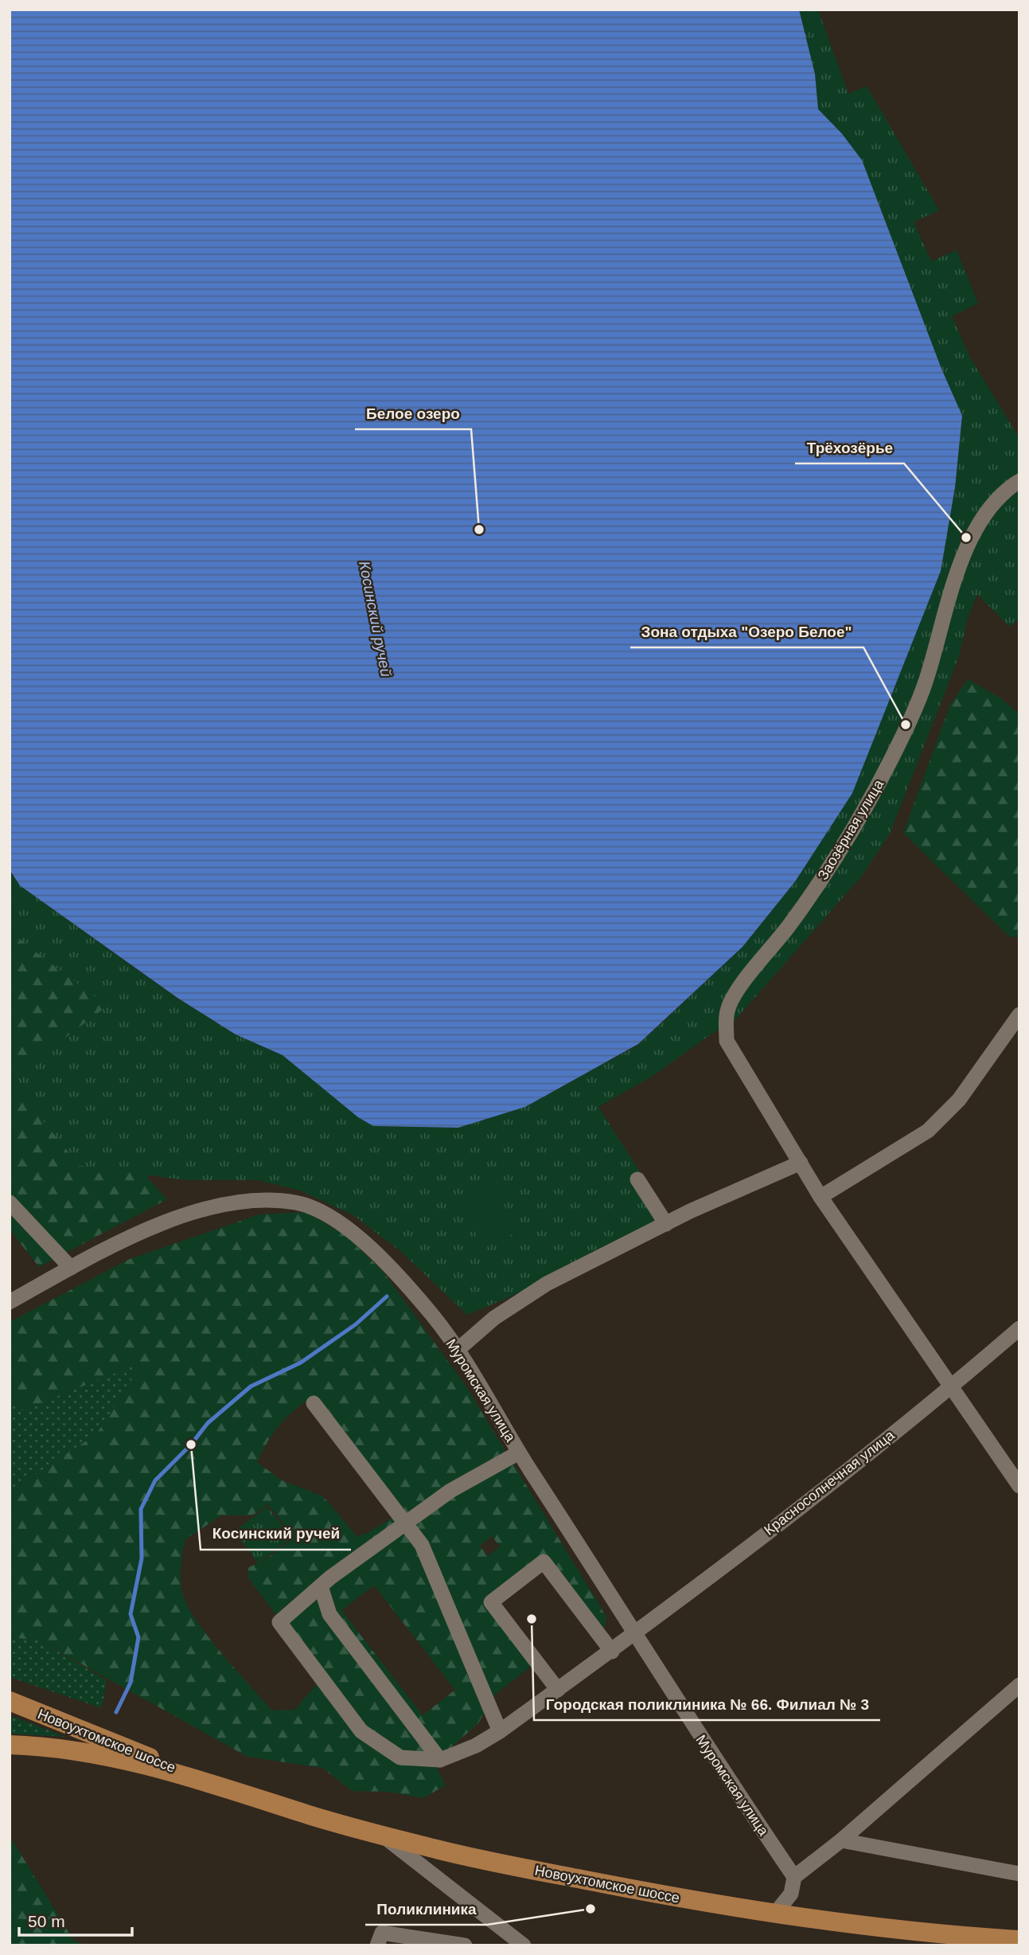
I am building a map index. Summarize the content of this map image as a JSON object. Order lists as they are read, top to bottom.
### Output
{
  "streets": {
    "main road": ["Новоухтомское шоссе"],
    "street": ["Заозёрная улица", "Муромская улица", "Красносолнечная улица"]
  },
  "crossings": [
    ["Заозёрная улица", "Красносолнечная улица"],
    ["Муромская улица", "Красносолнечная улица"]
  ],
  "water": ["Косинский ручей"],
  "places": [
    "Белое озеро",
    "Трёхозёрье",
    "Зона отдыха \"Озеро Белое\"",
    "Косинский ручей",
    "Городская поликлиника № 66. Филиал № 3",
    "Поликлиника"
  ],
  "scale_bar": "50 m"
}
